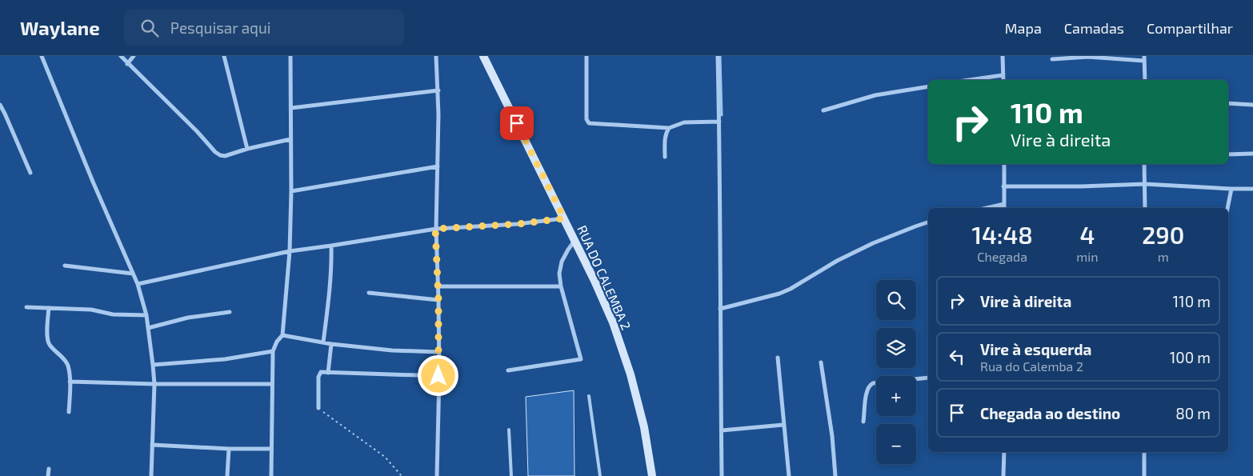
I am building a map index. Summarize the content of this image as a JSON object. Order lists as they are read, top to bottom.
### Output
{
  "streets": {
    "main road": ["RUA DO CALEMBA 2"]
  },
  "page": {
    "header": "Waylane",
    "search": "Pesquisar aqui",
    "nav": ["Mapa", "Camadas", "Compartilhar"],
    "turn": ["110 m", "Vire à direita"],
    "eta": [
      "14:48",
      "Chegada",
      "4",
      "min",
      "290",
      "m"
    ],
    "list": [
      {
        "name": "Vire à direita",
        "value": "110 m"
      },
      {
        "name": "Vire à esquerda",
        "note": "Rua do Calemba 2",
        "value": "100 m"
      },
      {
        "name": "Chegada ao destino",
        "value": "80 m"
      }
    ],
    "map_buttons": ["+", "−"]
  }
}
